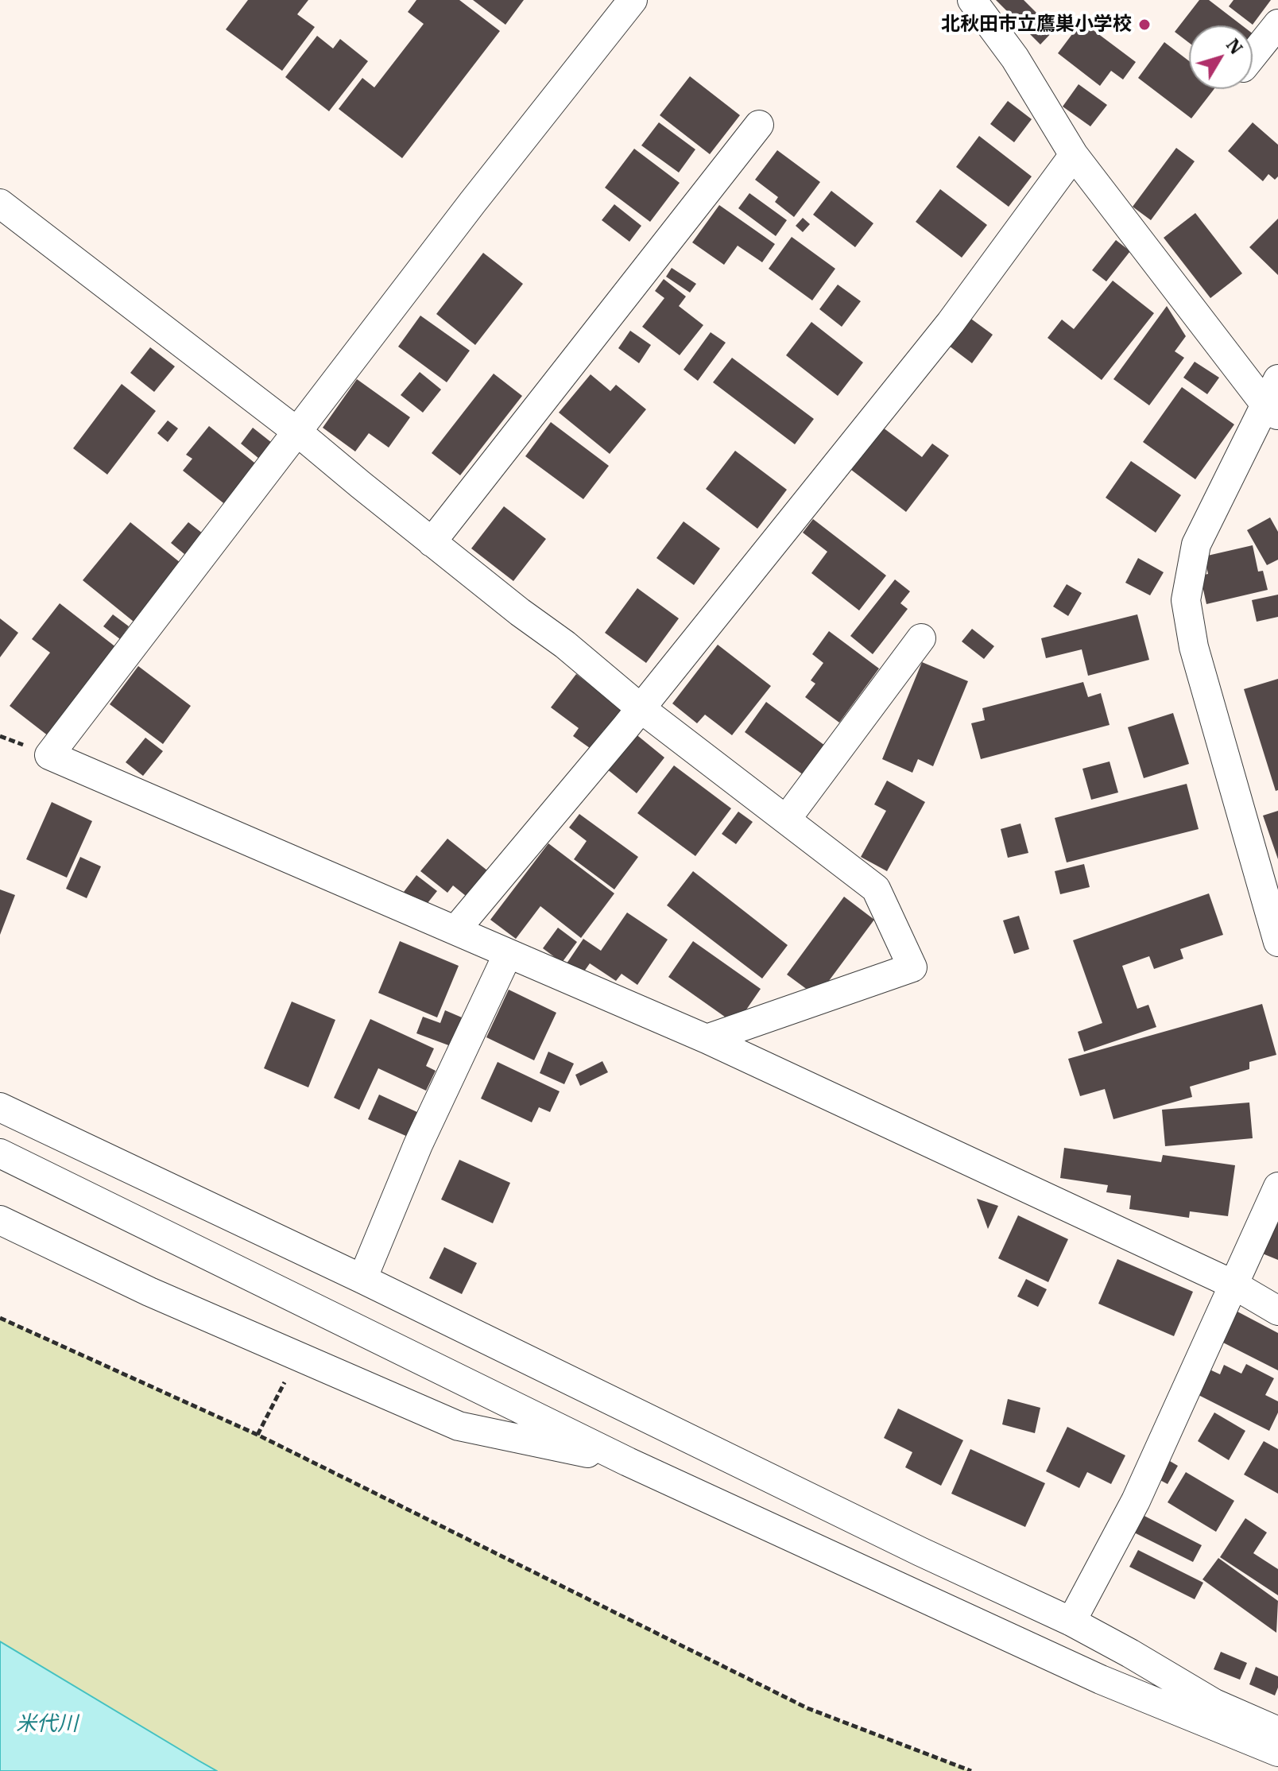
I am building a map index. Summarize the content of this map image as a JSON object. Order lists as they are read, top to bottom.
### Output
{
  "water": ["米代川"],
  "places": ["北秋田市立鷹巣小学校"],
  "north": "top right"
}
